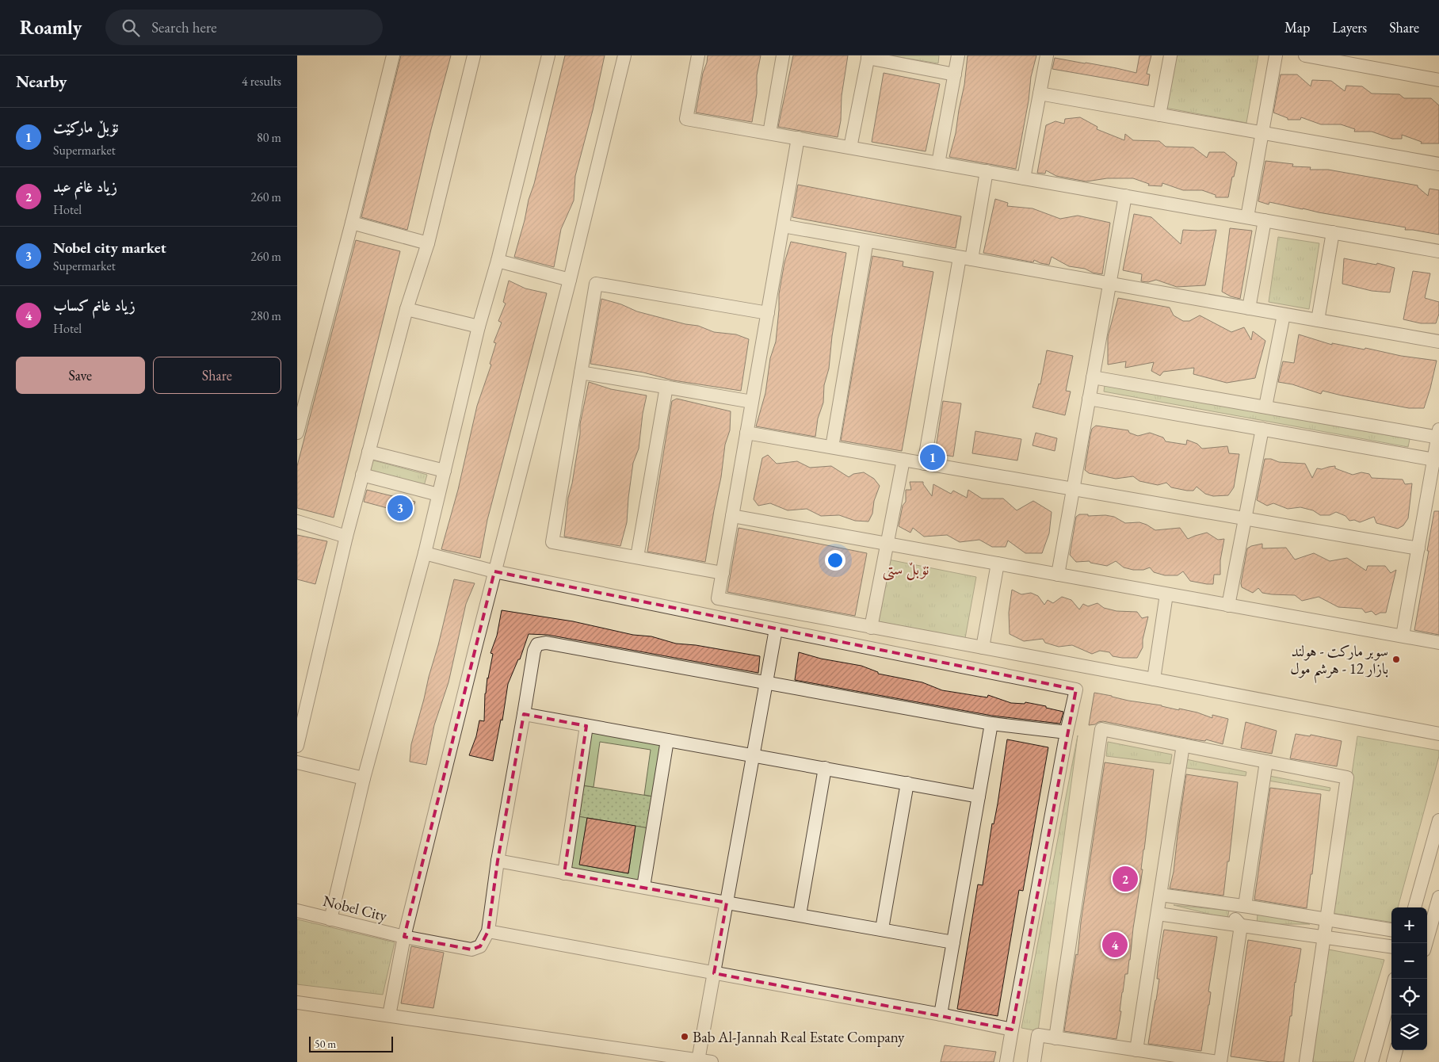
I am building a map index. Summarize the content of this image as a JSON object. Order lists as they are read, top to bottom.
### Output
{
  "streets": {
    "street": ["Nobel City"]
  },
  "districts": ["نۆبڵ ستی"],
  "places": ["سوبر ماركت - هولند بازار 12 - هرشم مول", "Bab Al-Jannah Real Estate Company"],
  "scale_bar": "50 m",
  "page": {
    "header": "Roamly",
    "search": "Search here",
    "nav": ["Map", "Layers", "Share"],
    "heading": ["Nearby", "4 results"],
    "list": [
      {
        "mark": "1",
        "name": "نۆبڵ مارکێت",
        "note": "Supermarket",
        "value": "80 m"
      },
      {
        "mark": "2",
        "name": "زياد غانم عبد",
        "note": "Hotel",
        "value": "260 m"
      },
      {
        "mark": "3",
        "name": "Nobel city market",
        "note": "Supermarket",
        "value": "260 m"
      },
      {
        "mark": "4",
        "name": "زياد غانم كساب",
        "note": "Hotel",
        "value": "280 m"
      }
    ],
    "buttons": ["Save", "Share"],
    "pins": [
      "1",
      "3",
      "2",
      "4"
    ],
    "map_buttons": ["+", "−"],
    "scale": "50 m"
  }
}
